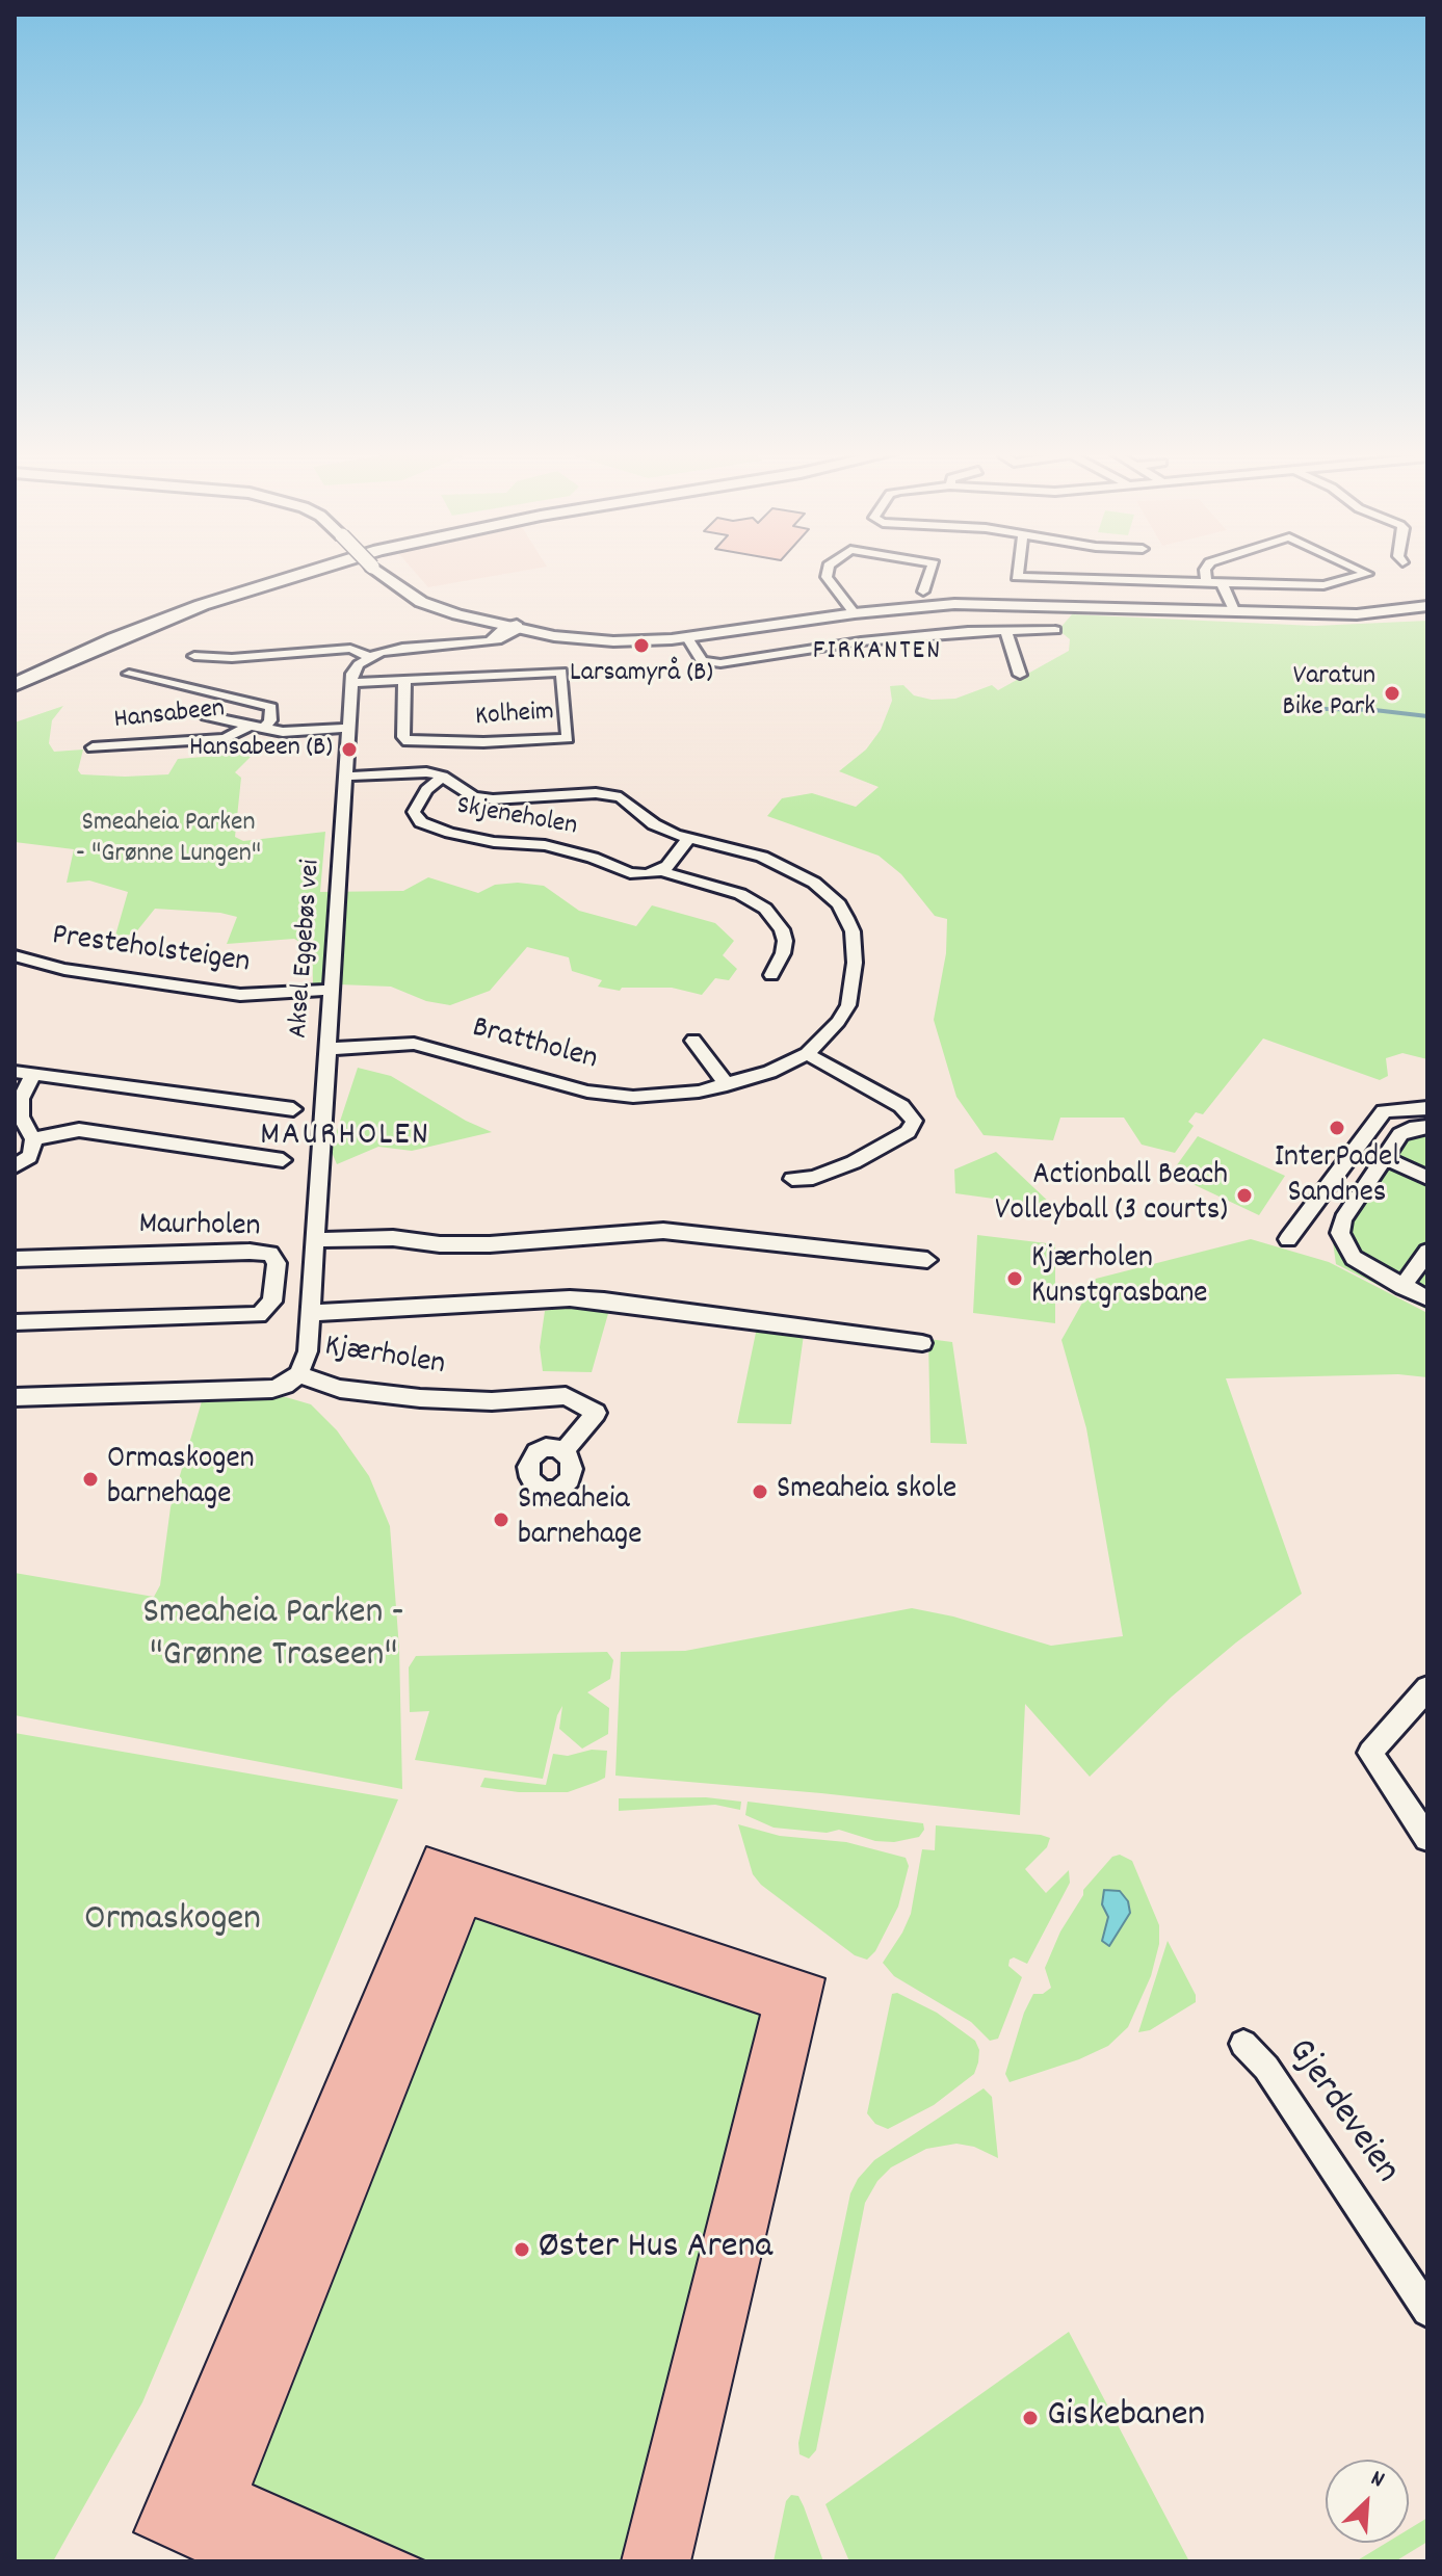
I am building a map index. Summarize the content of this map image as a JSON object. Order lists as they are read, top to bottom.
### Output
{
  "streets": {
    "street": [
      "Hansabeen",
      "Kolheim",
      "Skjeneholen",
      "Aksel Eggebøs vei",
      "Presteholsteigen",
      "Brattholen",
      "Maurholen",
      "Kjærholen",
      "Gjerdeveien"
    ]
  },
  "crossings": [
    ["Hansabeen", "Aksel Eggebøs vei"],
    ["Kolheim", "Aksel Eggebøs vei"],
    ["Skjeneholen", "Aksel Eggebøs vei"],
    ["Skjeneholen", "Brattholen"],
    ["Aksel Eggebøs vei", "Presteholsteigen"],
    ["Aksel Eggebøs vei", "Brattholen"],
    ["Aksel Eggebøs vei", "Kjærholen"]
  ],
  "districts": ["FIRKANTEN", "MAURHOLEN"],
  "parks": ["Smeaheia Parken - \"Grønne Lungen\"", "Smeaheia Parken - \"Grønne Traseen\"", "Ormaskogen"],
  "places": [
    "Larsamyrå (B)",
    "Varatun Bike Park",
    "Hansabeen (B)",
    "InterPadel Sandnes",
    "Actionball Beach Volleyball (3 courts)",
    "Kjærholen Kunstgrasbane",
    "Ormaskogen barnehage",
    "Smeaheia skole",
    "Smeaheia barnehage",
    "Øster Hus Arena",
    "Giskebanen"
  ],
  "north": "top right"
}
